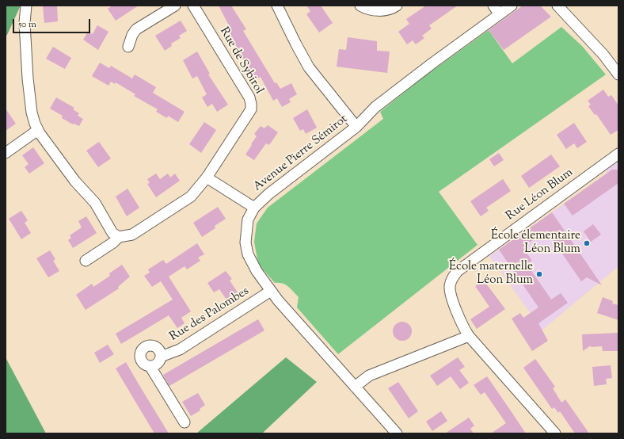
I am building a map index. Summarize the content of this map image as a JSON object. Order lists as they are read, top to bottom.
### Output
{
  "streets": {
    "street": [
      "Rue de Sybirol",
      "Avenue Pierre Sémirot",
      "Rue Léon Blum",
      "Rue des Palombes"
    ]
  },
  "crossings": [
    ["Avenue Pierre Sémirot", "Rue des Palombes"]
  ],
  "places": ["École élementaire Léon Blum", "École maternelle Léon Blum"],
  "scale_bar": "50 m"
}
